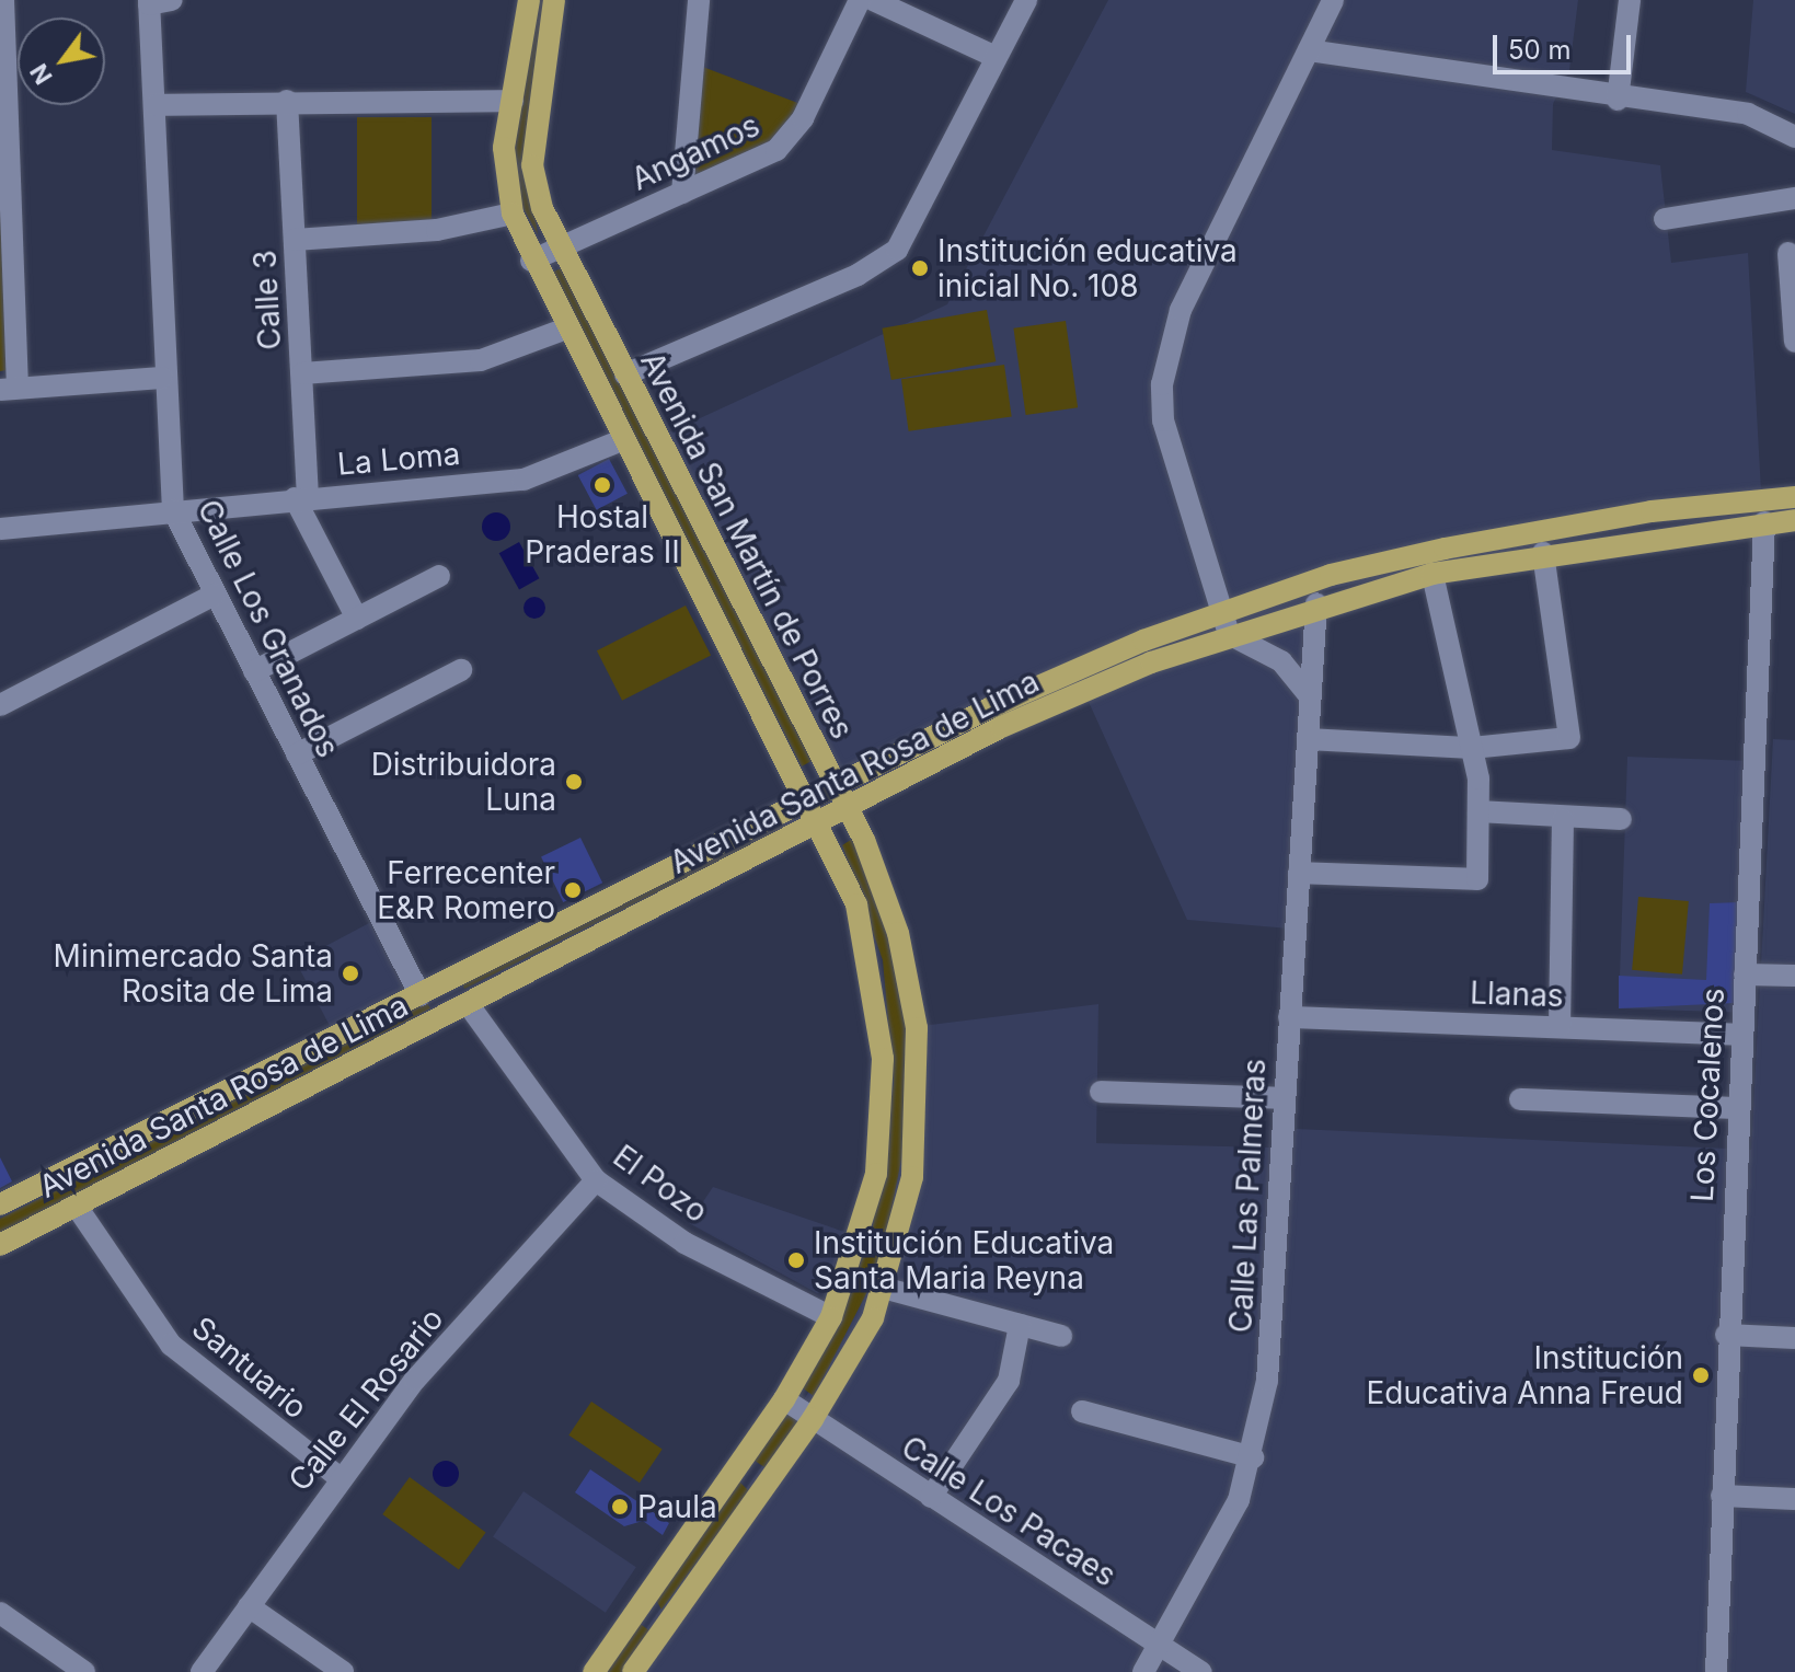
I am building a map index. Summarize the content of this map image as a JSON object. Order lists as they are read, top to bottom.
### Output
{
  "streets": {
    "main road": ["Avenida San Martín de Porres", "Avenida Santa Rosa de Lima"],
    "street": [
      "Angamos",
      "Calle 3",
      "La Loma",
      "Calle Los Granados",
      "Llanas",
      "Los Cocalenos",
      "El Pozo",
      "Calle Las Palmeras",
      "Santuario",
      "Calle El Rosario",
      "Calle Los Pacaes"
    ]
  },
  "crossings": [
    ["Angamos", "Avenida San Martín de Porres"],
    ["Calle 3", "La Loma"],
    ["La Loma", "Avenida San Martín de Porres"],
    ["La Loma", "Calle Los Granados"],
    ["Avenida San Martín de Porres", "Avenida Santa Rosa de Lima"],
    ["Avenida San Martín de Porres", "El Pozo"],
    ["Avenida San Martín de Porres", "Calle Los Pacaes"],
    ["Calle Los Granados", "Avenida Santa Rosa de Lima"],
    ["Avenida Santa Rosa de Lima", "Los Cocalenos"],
    ["Avenida Santa Rosa de Lima", "El Pozo"],
    ["Avenida Santa Rosa de Lima", "Calle Las Palmeras"],
    ["Avenida Santa Rosa de Lima", "Santuario"],
    ["Llanas", "Los Cocalenos"],
    ["Llanas", "Calle Las Palmeras"],
    ["El Pozo", "Calle El Rosario"],
    ["Calle Las Palmeras", "Calle Los Pacaes"],
    ["Santuario", "Calle El Rosario"]
  ],
  "places": [
    "Institución educativa inicial No. 108",
    "Hostal Praderas II",
    "Distribuidora Luna",
    "Ferrecenter E&R Romero",
    "Minimercado Santa Rosita de Lima",
    "Institución Educativa Santa Maria Reyna",
    "Institución Educativa Anna Freud",
    "Paula"
  ],
  "scale_bar": "50 m",
  "north": "bottom left"
}
